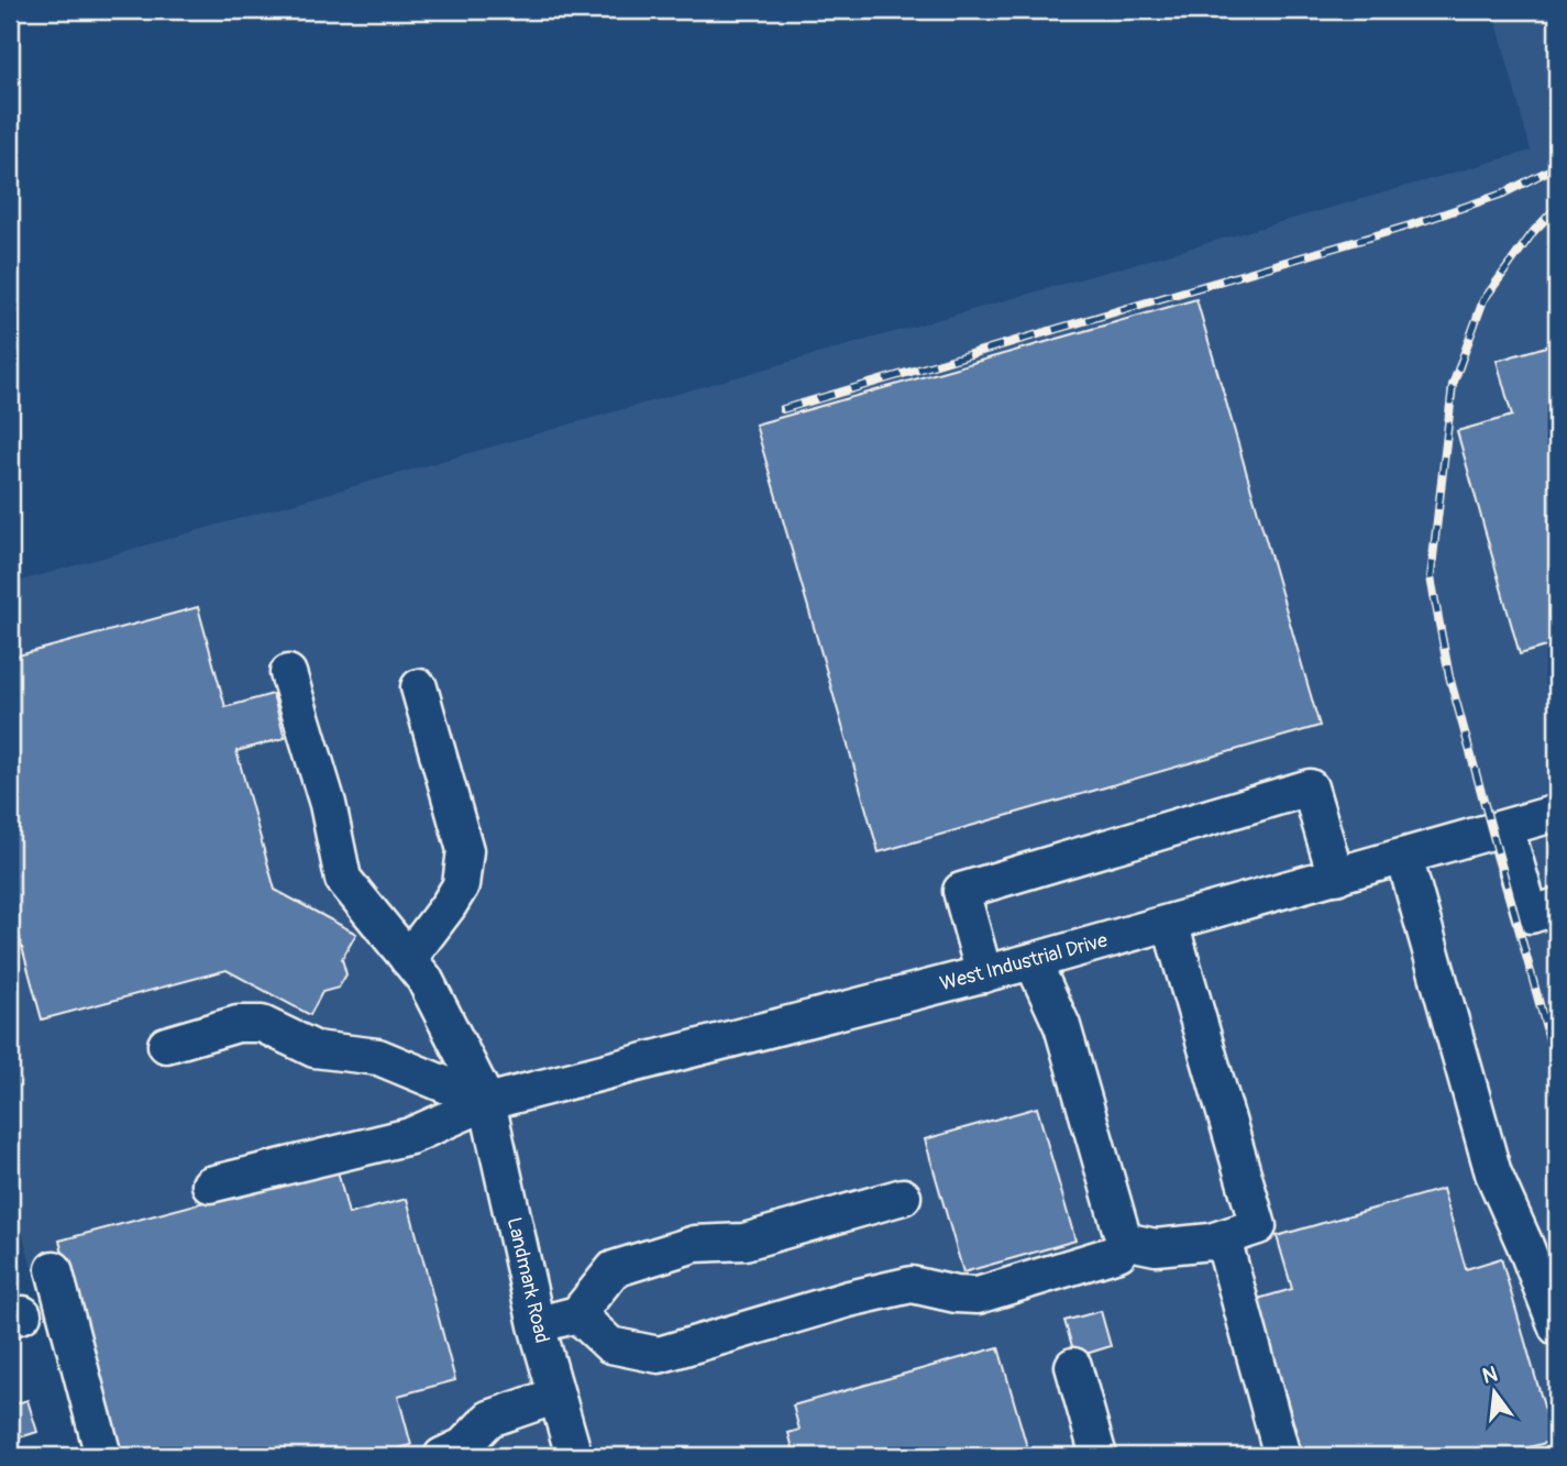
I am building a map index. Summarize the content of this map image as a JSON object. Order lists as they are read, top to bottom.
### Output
{
  "streets": {
    "street": ["West Industrial Drive", "Landmark Road"]
  },
  "crossings": [
    ["West Industrial Drive", "Landmark Road"]
  ],
  "north": "top"
}
